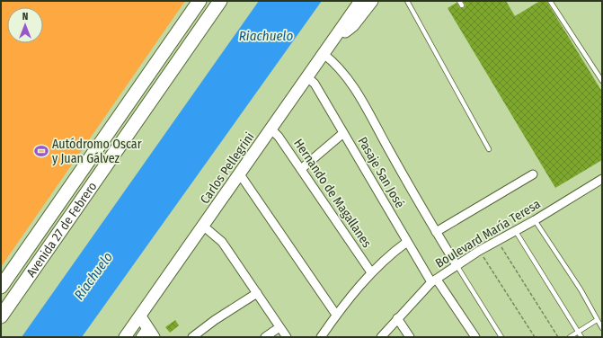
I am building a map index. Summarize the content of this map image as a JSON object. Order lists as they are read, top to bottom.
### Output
{
  "streets": {
    "main road": ["Carlos Pellegrini", "Avenida 27 de Febrero"],
    "street": ["Pasaje San José", "Hernando de Magallanes", "Boulevard María Teresa"]
  },
  "crossings": [
    ["Carlos Pellegrini", "Pasaje San José"],
    ["Carlos Pellegrini", "Hernando de Magallanes"],
    ["Pasaje San José", "Boulevard María Teresa"]
  ],
  "water": ["Riachuelo"],
  "places": {
    "sports": ["Autódromo Oscar y Juan Gálvez"]
  },
  "north": "top"
}
